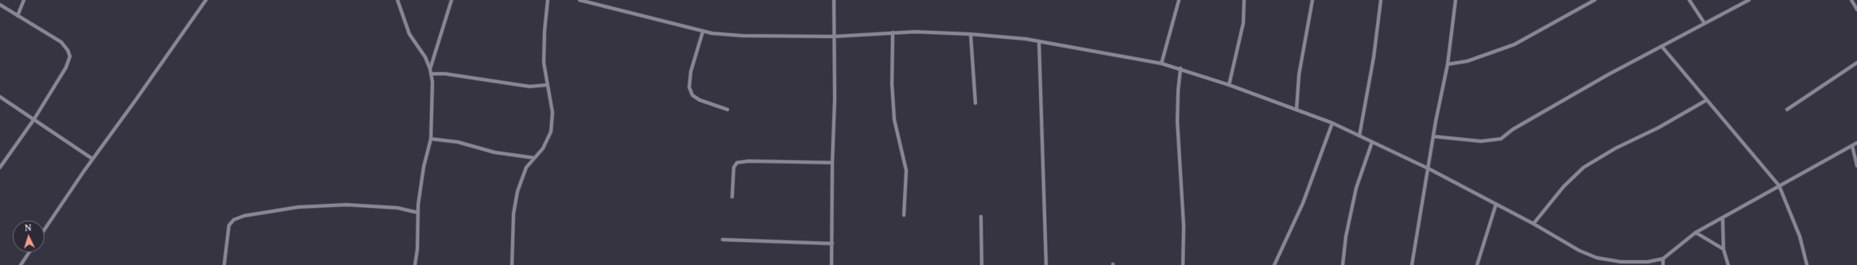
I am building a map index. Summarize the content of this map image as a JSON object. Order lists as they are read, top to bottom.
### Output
{
  "north": "top"
}
